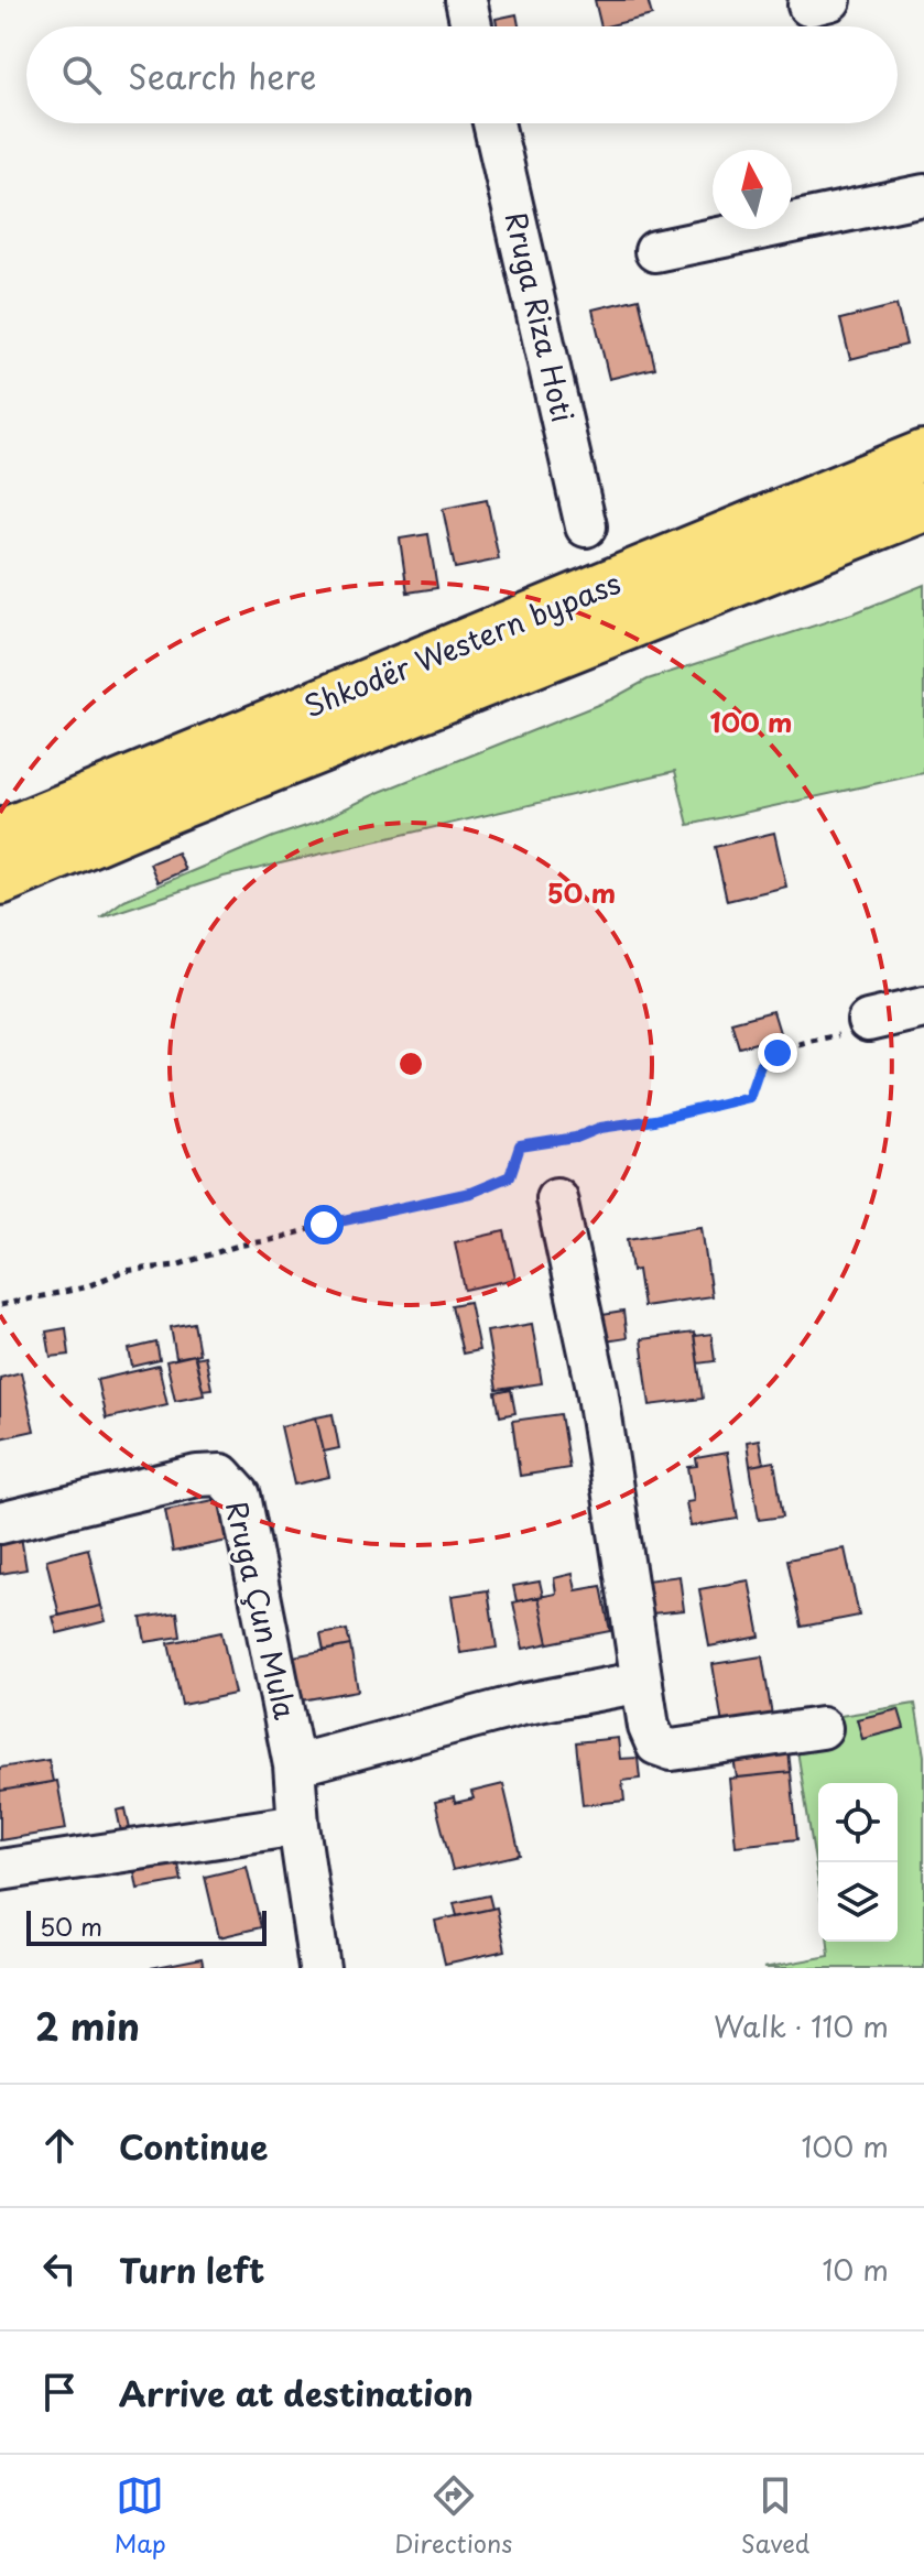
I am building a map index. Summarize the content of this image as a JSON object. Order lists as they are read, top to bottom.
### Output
{
  "streets": {
    "highway": ["Shkodër Western bypass"],
    "street": ["Rruga Riza Hoti", "Rruga Çun Mula"]
  },
  "scale_bar": "50 m",
  "north": "top",
  "page": {
    "search": "Search here",
    "scale": "50 m",
    "heading": ["2 min", "Walk · 110 m"],
    "list": [
      ["Continue", "100 m"],
      ["Turn left", "10 m"],
      "Arrive at destination"
    ],
    "nav": ["Map", "Directions", "Saved"]
  },
  "rings": ["100 m", "50 m"]
}
